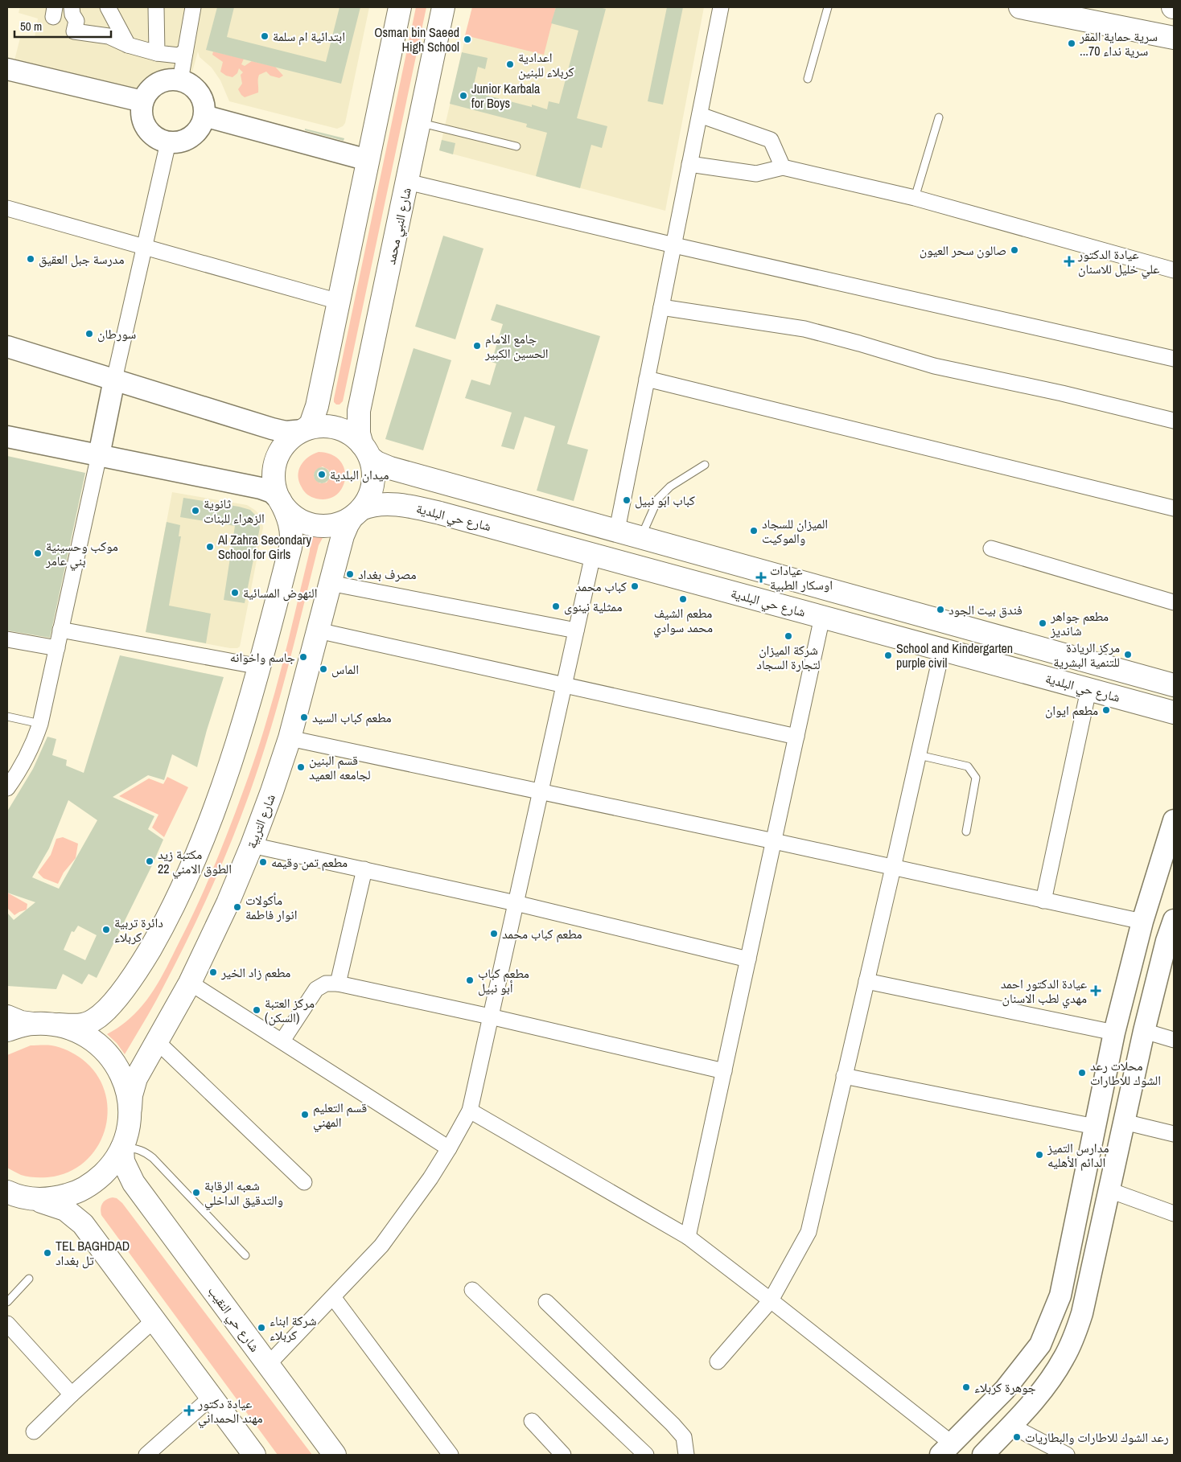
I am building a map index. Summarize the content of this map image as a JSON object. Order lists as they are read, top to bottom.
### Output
{
  "streets": {
    "main road": [
      "شارع النبي محمد",
      "شارع حي البلدية",
      "شارع التربية",
      "شارع حي النقيب"
    ]
  },
  "crossings": [
    ["شارع النبي محمد", "شارع حي البلدية"],
    ["شارع النبي محمد", "شارع التربية"],
    ["شارع حي البلدية", "شارع التربية"]
  ],
  "places": {
    "other": [
      "ابتدائية ام سلمة",
      "Osman bin Saeed High School",
      "سرية حماية المقر ...سرية نداء 70",
      "اعدادية كربلاء للبنين",
      "Junior Karbala for Boys",
      "صالون سحر العيون",
      "مدرسة جبل العقيق",
      "سورطان",
      "جامع الامام الحسين الكبير",
      "ميدان البلدية",
      "كباب ابو نبيل",
      "ثانوية الزهراء للبنات",
      "الميزان للسجاد والموكيت",
      "Al Zahra Secondary School for Girls",
      "موكب وحسينية بني عامر",
      "مصرف بغداد",
      "كباب محمد",
      "النهوض المسائية",
      "مطعم الشيف محمد سوادي",
      "ممثلية نينوى",
      "فندق بيت الجود",
      "مطعم جواهر شانديز",
      "شركة الميزان لتجارة السجاد",
      "مركز الريادة للتنمية البشرية",
      "School and Kindergarten purple civil",
      "جاسم واخوانه",
      "الماس",
      "مطعم ايوان",
      "مطعم كباب السيد",
      "قسم البنين لجامعه العميد",
      "مكتبة زيد الطوق الامني 22",
      "مطعم تمن وقيمه",
      "مأكولات انوار فاطمة",
      "دائرة تربية كربلاء",
      "مطعم كباب محمد",
      "مطعم زاد الخير",
      "مطعم كباب أبو نبيل",
      "مركز العتبة (السكن)",
      "محلات رعد الشوك للاطارات",
      "قسم التعليم المهني",
      "مدارس التميز الدائم الأهليه",
      "شعبه الرقابة والتدقيق الداخلي",
      "TEL BAGHDAD تل بغداد",
      "شركة ابناء كربلاء",
      "جوهرة كربلاء",
      "رعد الشوك للاطارات والبطاريات"
    ],
    "health": [
      "عيادة الدكتور علي خليل للاسنان",
      "عيادات اوسكار الطبية",
      "عيادة الدكتور احمد مهدي لطب الاسنان",
      "عيادة دكتور مهند الحمداني"
    ]
  },
  "scale_bar": "50 m"
}
